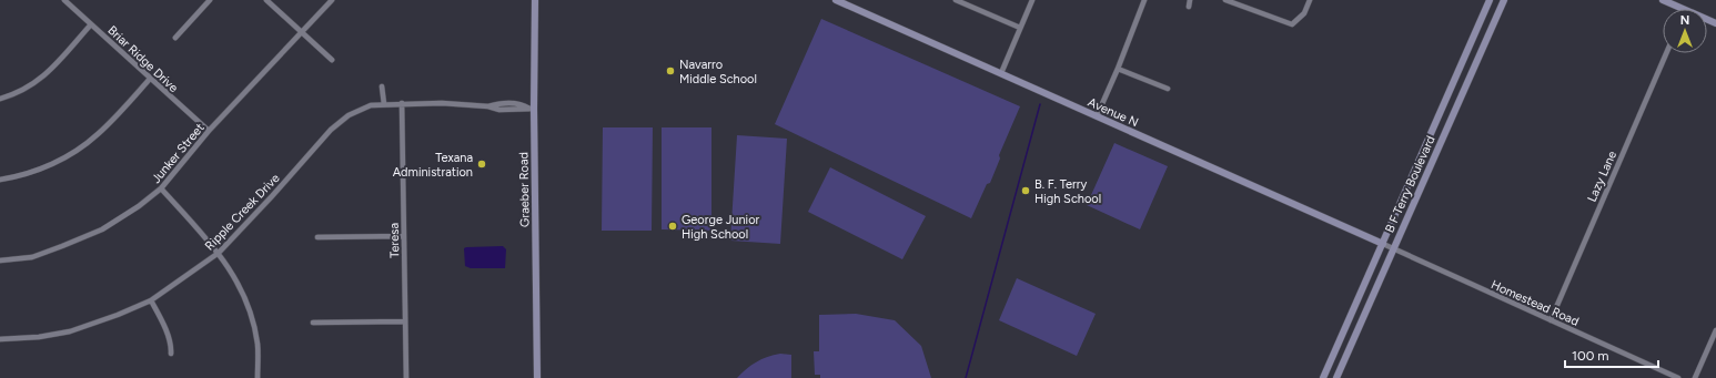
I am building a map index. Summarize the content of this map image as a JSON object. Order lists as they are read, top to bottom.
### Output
{
  "streets": {
    "street": [
      "Briar Ridge Drive",
      "Avenue N",
      "Junker Street",
      "Lazy Lane",
      "B F Terry Boulevard",
      "Graeber Road",
      "Ripple Creek Drive",
      "Teresa",
      "Homestead Road"
    ]
  },
  "crossings": [
    ["Briar Ridge Drive", "Junker Street"],
    ["Avenue N", "B F Terry Boulevard"],
    ["Avenue N", "Homestead Road"],
    ["Lazy Lane", "Homestead Road"],
    ["B F Terry Boulevard", "Homestead Road"],
    ["Graeber Road", "Ripple Creek Drive"],
    ["Ripple Creek Drive", "Teresa"]
  ],
  "places": [
    "Navarro Middle School",
    "Texana Administration",
    "B. F. Terry High School",
    "George Junior High School"
  ],
  "scale_bar": "100 m",
  "north": "top"
}
